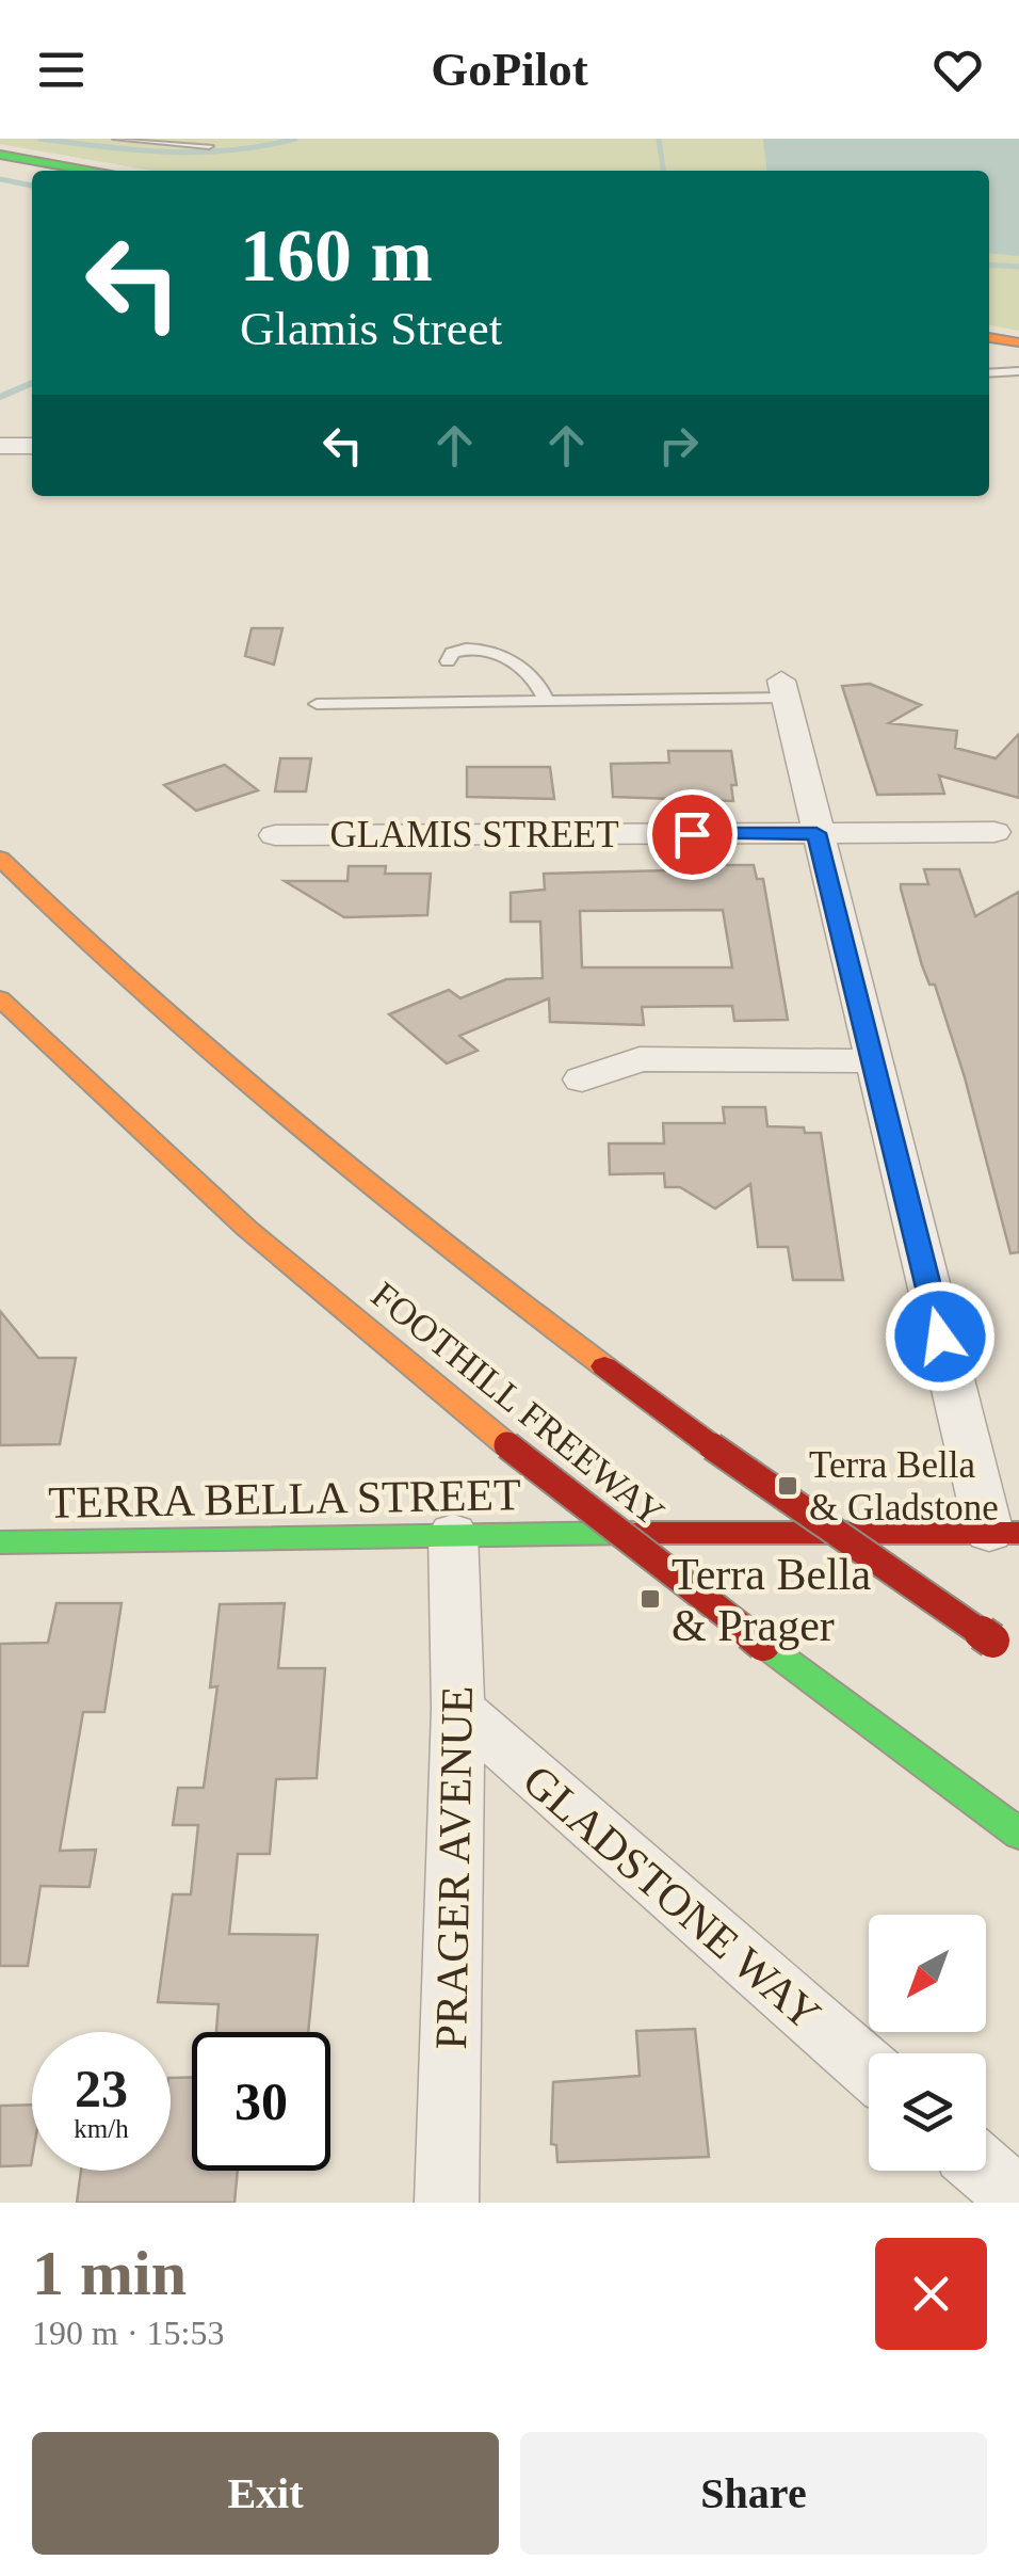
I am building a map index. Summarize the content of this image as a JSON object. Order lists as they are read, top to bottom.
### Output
{
  "streets": {
    "main road": ["FOOTHILL FREEWAY", "TERRA BELLA STREET"],
    "street": ["GLAMIS STREET", "PRAGER AVENUE", "GLADSTONE WAY"]
  },
  "crossings": [
    ["TERRA BELLA STREET", "PRAGER AVENUE"],
    ["PRAGER AVENUE", "GLADSTONE WAY"]
  ],
  "places": {
    "transit": ["Terra Bella & Gladstone", "Terra Bella & Prager"]
  },
  "north": "bottom left",
  "page": {
    "header": "GoPilot",
    "turn": ["160 m", "Glamis Street"],
    "speed": "23 km/h",
    "limit": "30",
    "heading": ["1 min", "190 m · 15:53"],
    "buttons": ["Exit", "Share"]
  }
}
